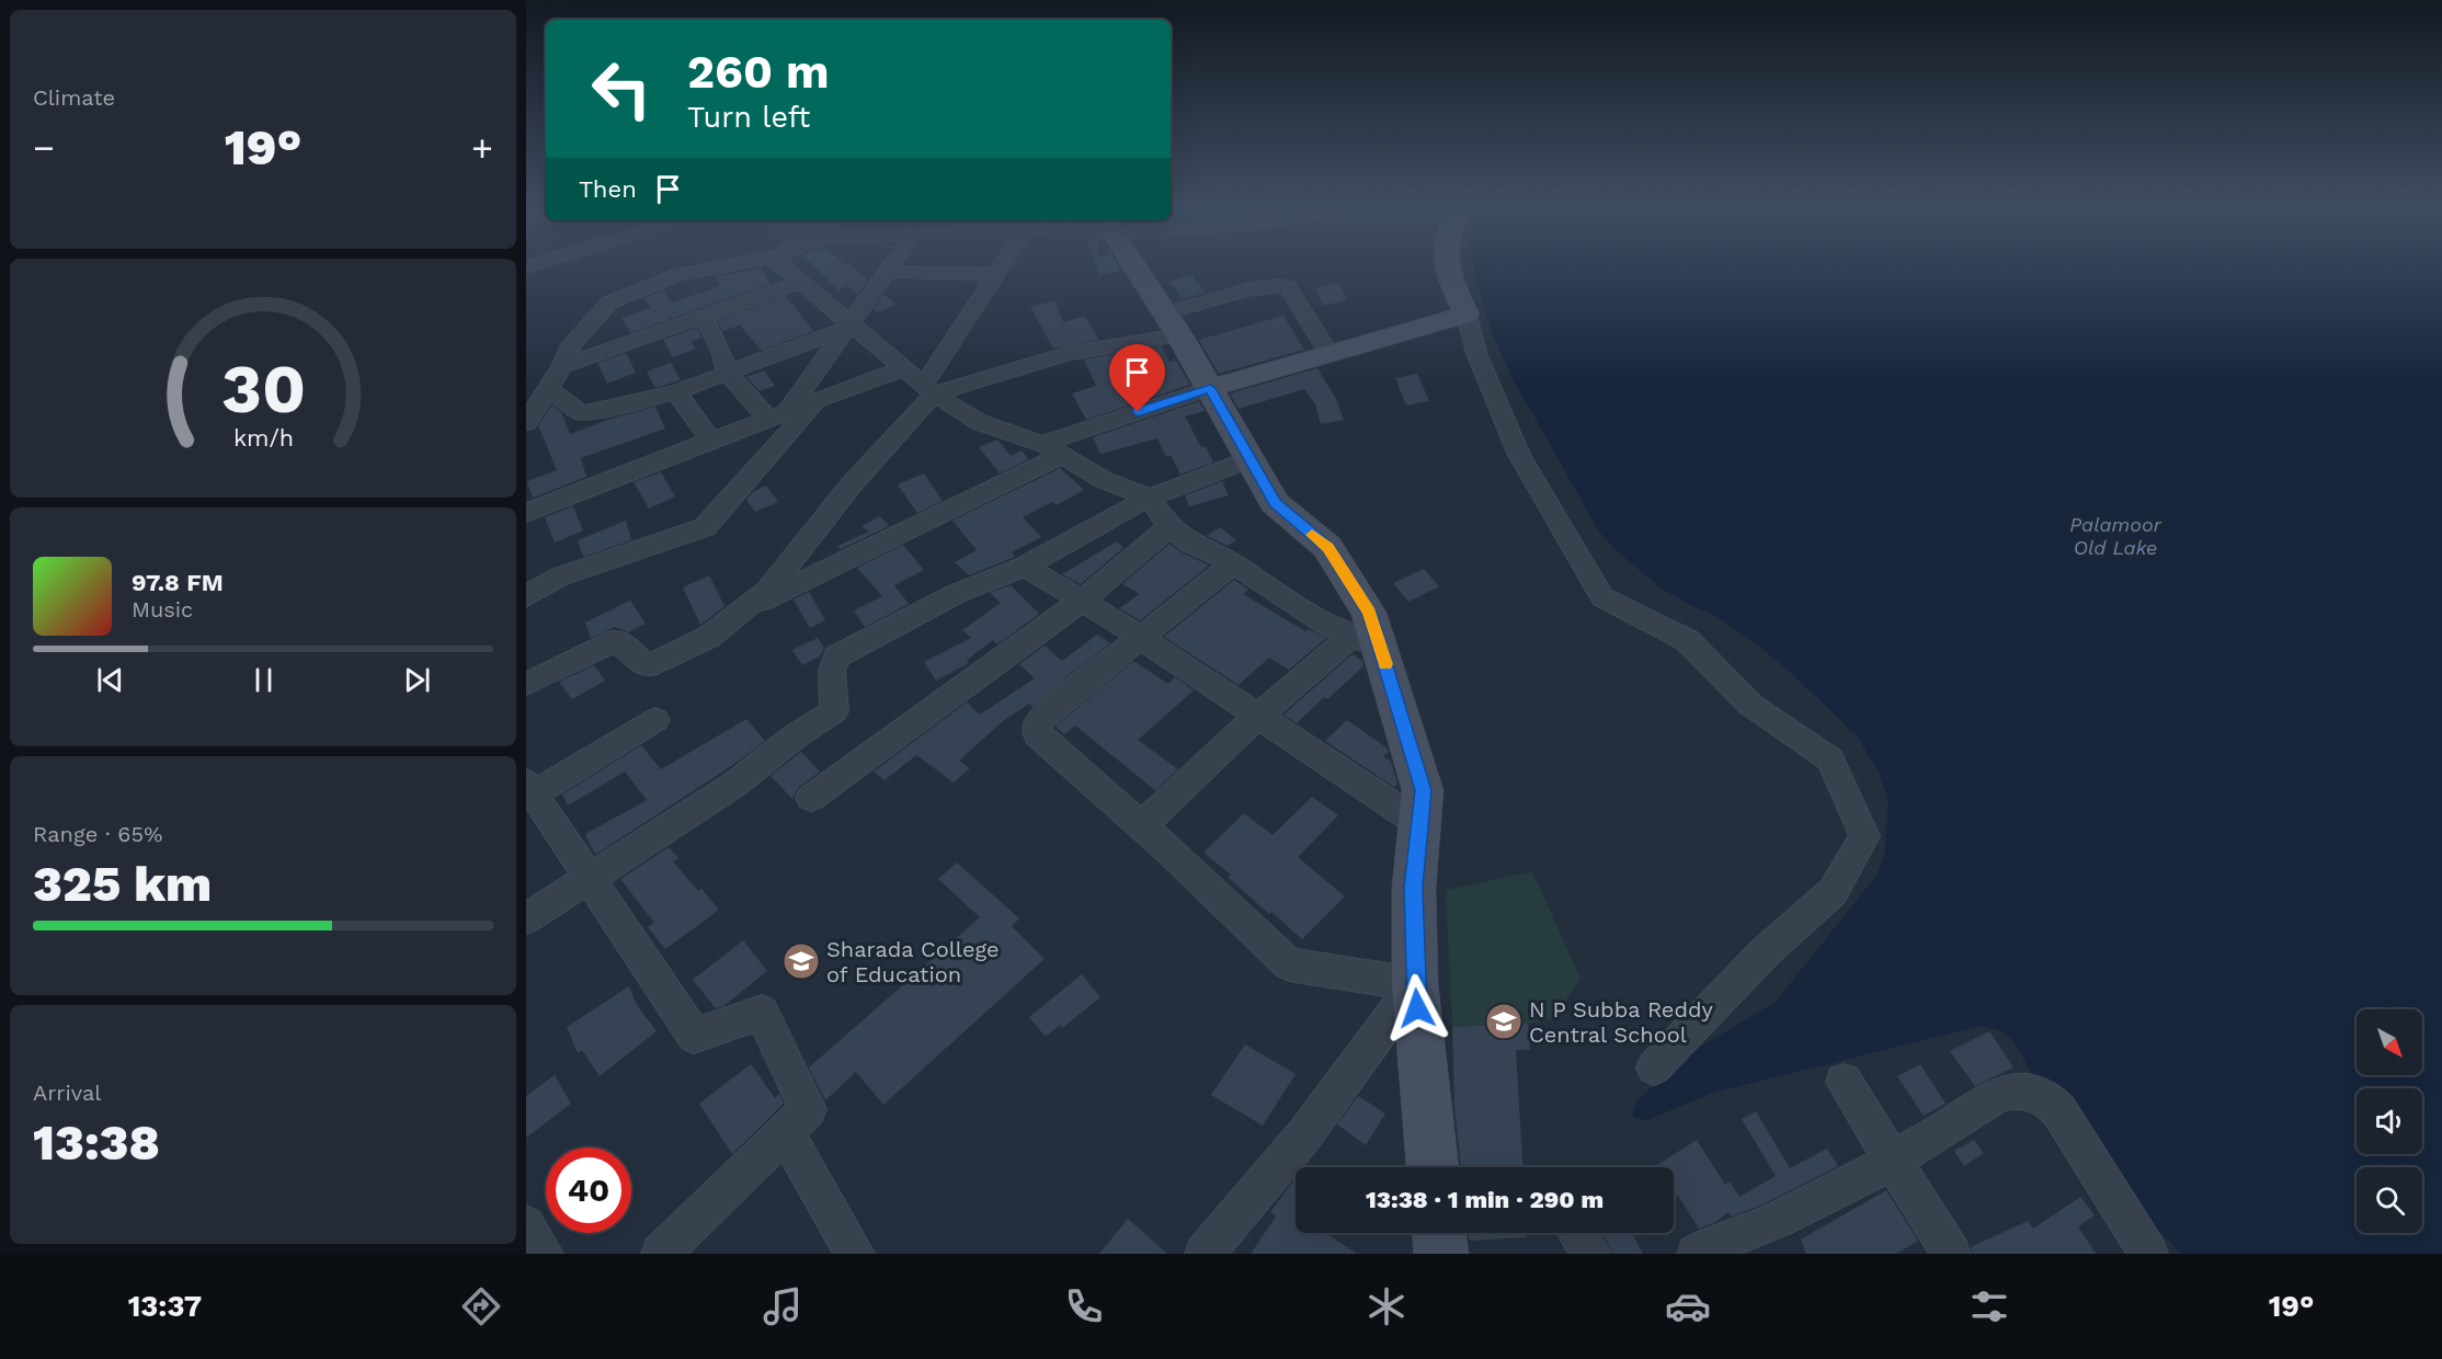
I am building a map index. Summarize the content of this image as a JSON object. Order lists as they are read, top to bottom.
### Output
{
  "water": ["Palamoor Old Lake"],
  "places": {
    "school or university": ["Sharada College of Education", "N P Subba Reddy Central School"]
  },
  "north": "bottom right",
  "page": {
    "tile": [
      "Climate",
      ["Range · 65%", "325 km"],
      ["Arrival", "13:38"]
    ],
    "turn": ["260 m", "Turn left"],
    "heat": ["−", "19°", "+"],
    "then": "Then",
    "song": ["97.8 FM", "Music"],
    "limit": "40",
    "trip": "13:38 · 1 min · 290 m",
    "tabs": ["13:37", "19°"],
    "gauge": ["30", "km/h"]
  }
}
